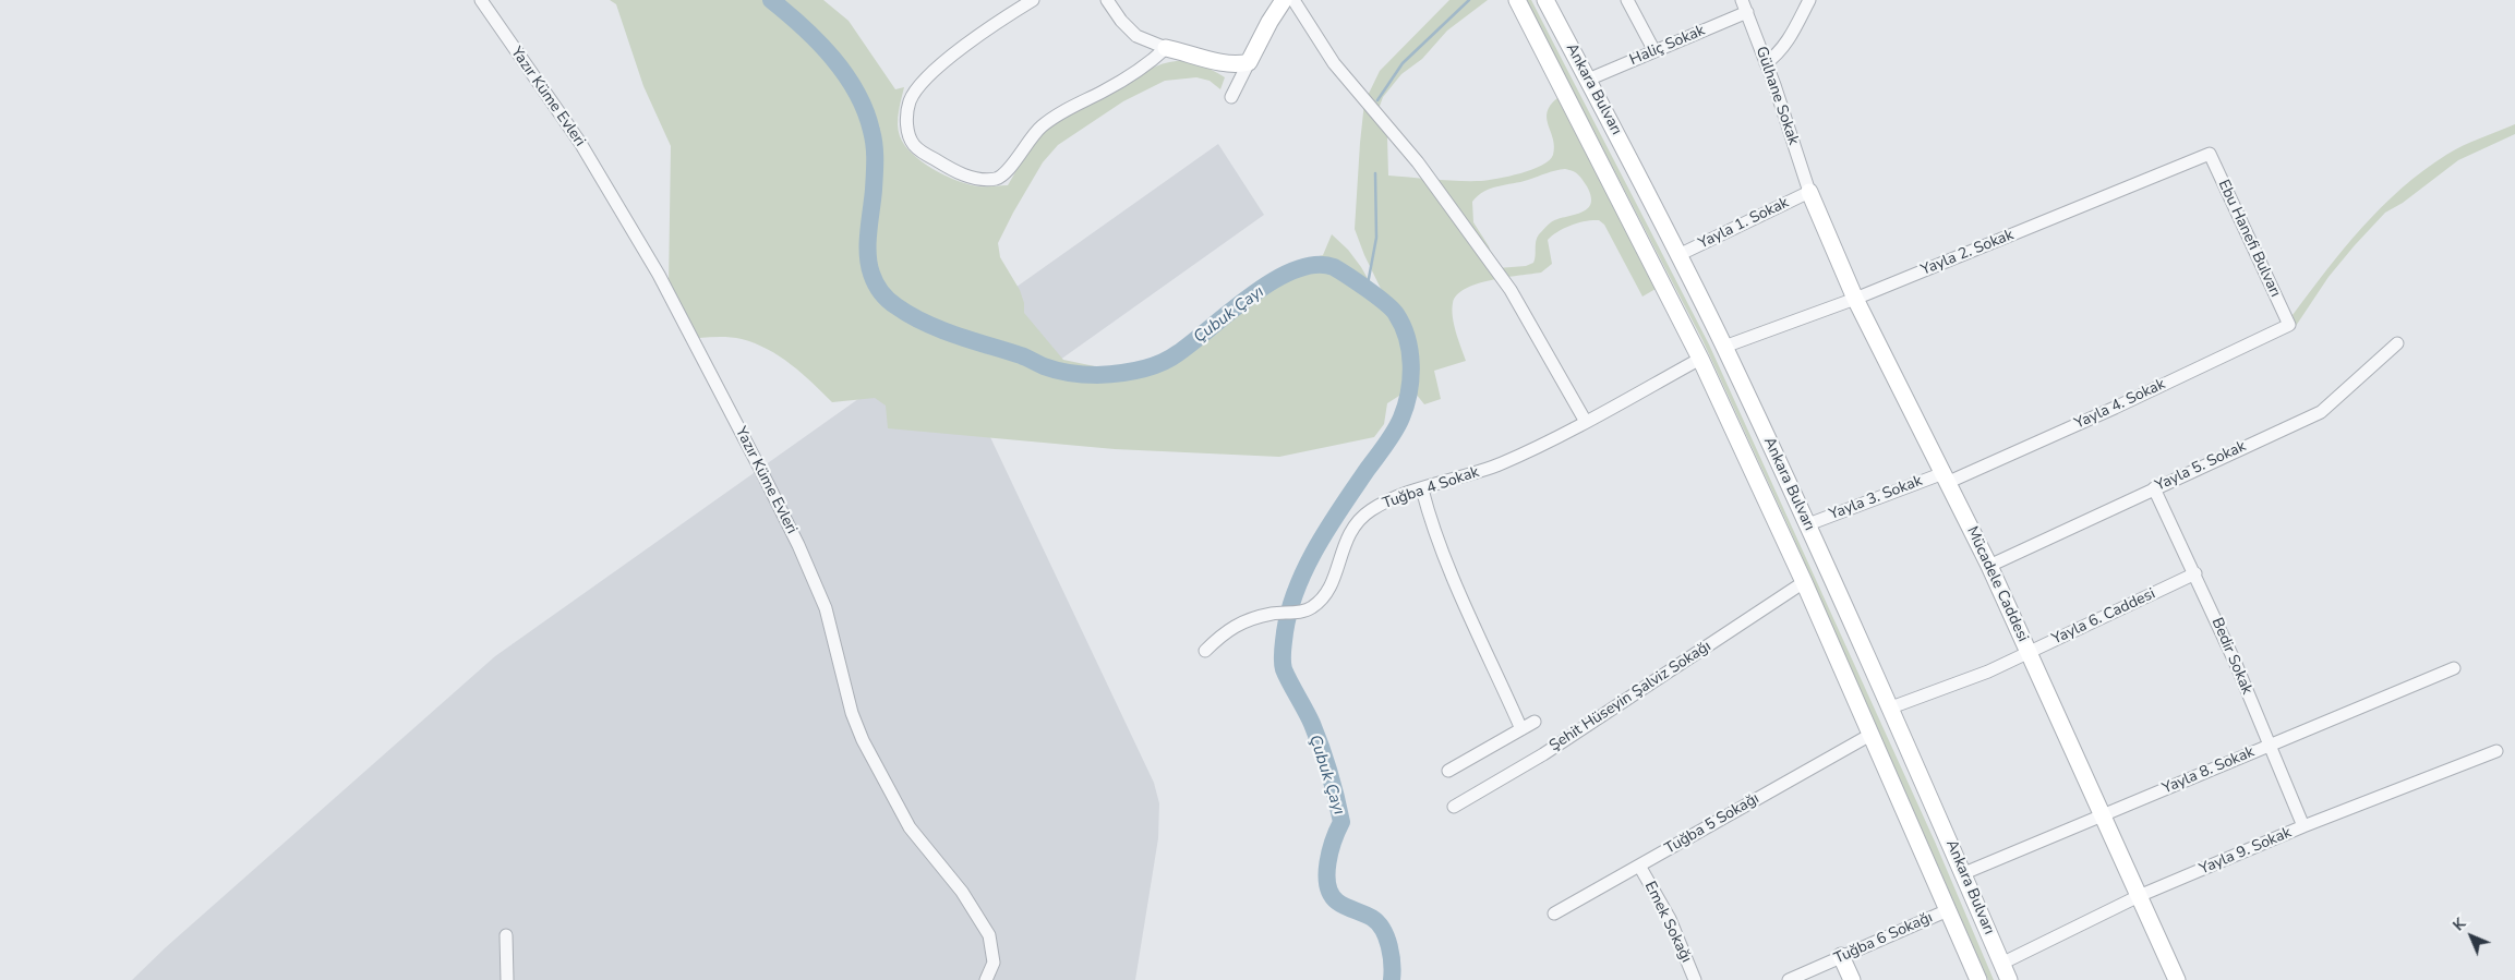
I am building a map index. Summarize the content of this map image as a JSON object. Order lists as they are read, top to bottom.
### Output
{
  "streets": {
    "main road": ["Ankara Bulvarı", "Mücadele Caddesi"],
    "street": [
      "Haliç Sokak",
      "Gülhane Sokak",
      "Yazır Küme Evleri",
      "Yayla 1. Sokak",
      "Ebu Hanefi Bulvarı",
      "Yayla 2. Sokak",
      "Yayla 4. Sokak",
      "Yayla 5. Sokak",
      "Tuğba 4 Sokak",
      "Yayla 3. Sokak",
      "Yayla 6. Caddesi",
      "Bedir Sokak",
      "Şehit Hüseyin Şalviz Sokağı",
      "Yayla 8. Sokak",
      "Tuğba 5 Sokağı",
      "Yayla 9. Sokak",
      "Emek Sokağı",
      "Tuğba 6 Sokağı"
    ]
  },
  "crossings": [
    ["Haliç Sokak", "Ankara Bulvarı"],
    ["Haliç Sokak", "Gülhane Sokak"],
    ["Ankara Bulvarı", "Yayla 1. Sokak"],
    ["Ankara Bulvarı", "Yayla 2. Sokak"],
    ["Ankara Bulvarı", "Tuğba 4 Sokak"],
    ["Ankara Bulvarı", "Yayla 3. Sokak"],
    ["Ankara Bulvarı", "Yayla 6. Caddesi"],
    ["Ankara Bulvarı", "Şehit Hüseyin Şalviz Sokağı"],
    ["Ankara Bulvarı", "Yayla 8. Sokak"],
    ["Ankara Bulvarı", "Tuğba 5 Sokağı"],
    ["Ankara Bulvarı", "Yayla 9. Sokak"],
    ["Ankara Bulvarı", "Tuğba 6 Sokağı"],
    ["Gülhane Sokak", "Yayla 1. Sokak"],
    ["Gülhane Sokak", "Mücadele Caddesi"],
    ["Yayla 1. Sokak", "Mücadele Caddesi"],
    ["Ebu Hanefi Bulvarı", "Yayla 2. Sokak"],
    ["Ebu Hanefi Bulvarı", "Yayla 4. Sokak"],
    ["Yayla 2. Sokak", "Mücadele Caddesi"],
    ["Yayla 4. Sokak", "Yayla 3. Sokak"],
    ["Yayla 4. Sokak", "Mücadele Caddesi"],
    ["Yayla 5. Sokak", "Mücadele Caddesi"],
    ["Yayla 5. Sokak", "Bedir Sokak"],
    ["Yayla 3. Sokak", "Mücadele Caddesi"],
    ["Mücadele Caddesi", "Yayla 6. Caddesi"],
    ["Mücadele Caddesi", "Yayla 8. Sokak"],
    ["Mücadele Caddesi", "Yayla 9. Sokak"],
    ["Yayla 6. Caddesi", "Bedir Sokak"],
    ["Bedir Sokak", "Yayla 8. Sokak"],
    ["Bedir Sokak", "Yayla 9. Sokak"],
    ["Tuğba 5 Sokağı", "Emek Sokağı"]
  ],
  "water": ["Çubuk Çayı"],
  "north": "top left"
}
